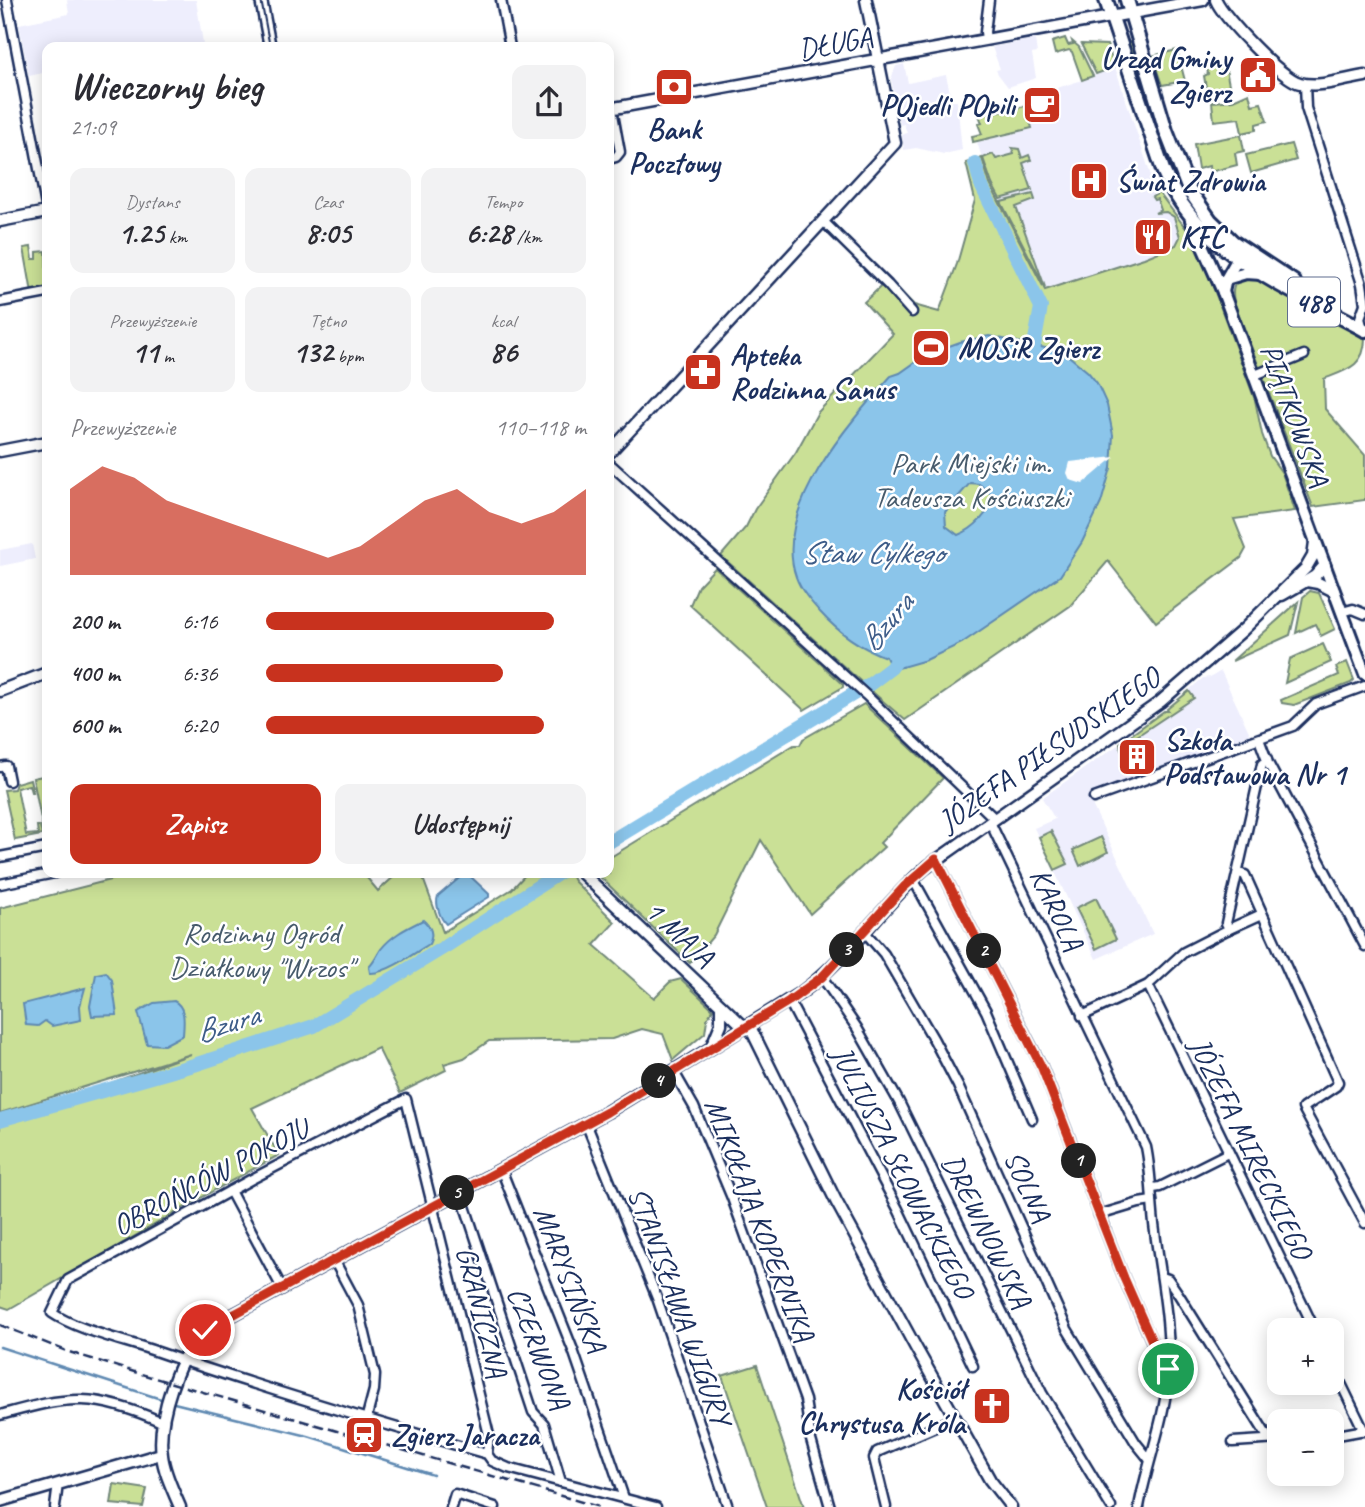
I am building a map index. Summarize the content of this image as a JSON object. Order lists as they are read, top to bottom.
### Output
{
  "streets": {
    "main road": ["488", "PIĄTKOWSKA"],
    "street": [
      "DŁUGA",
      "JÓZEFA PIŁSUDSKIEGO",
      "KAROLA",
      "1 MAJA",
      "JÓZEFA MIRECKIEGO",
      "JULIUSZA SŁOWACKIEGO",
      "OBROŃCÓW POKOJU",
      "SOLNA",
      "MIKOŁAJA KOPERNIKA",
      "DREWNOWSKA",
      "MARYSIŃSKA",
      "STANISŁAWA WIGURY",
      "GRANICZNA",
      "CZERWONA"
    ]
  },
  "crossings": [
    ["DŁUGA", "488"],
    ["488", "PIĄTKOWSKA"],
    ["PIĄTKOWSKA", "JÓZEFA PIŁSUDSKIEGO"],
    ["JÓZEFA PIŁSUDSKIEGO", "KAROLA"],
    ["JÓZEFA PIŁSUDSKIEGO", "1 MAJA"],
    ["JÓZEFA PIŁSUDSKIEGO", "JULIUSZA SŁOWACKIEGO"],
    ["JÓZEFA PIŁSUDSKIEGO", "OBROŃCÓW POKOJU"],
    ["JÓZEFA PIŁSUDSKIEGO", "SOLNA"],
    ["JÓZEFA PIŁSUDSKIEGO", "MIKOŁAJA KOPERNIKA"],
    ["JÓZEFA PIŁSUDSKIEGO", "DREWNOWSKA"],
    ["JÓZEFA PIŁSUDSKIEGO", "MARYSIŃSKA"],
    ["JÓZEFA PIŁSUDSKIEGO", "STANISŁAWA WIGURY"],
    ["JÓZEFA PIŁSUDSKIEGO", "GRANICZNA"],
    ["JÓZEFA PIŁSUDSKIEGO", "CZERWONA"],
    ["KAROLA", "SOLNA"],
    ["OBROŃCÓW POKOJU", "GRANICZNA"]
  ],
  "water": ["Staw Cylkego", "Bzura"],
  "parks": ["Park Miejski im. Tadeusza Kościuszki", "Rodzinny Ogród Działkowy \"Wrzos\""],
  "places": {
    "public building": ["Urząd Gminy Zgierz"],
    "bank": ["Bank Pocztowy"],
    "cafe": ["POjedli POpili"],
    "hospital": ["Świat Zdrowia"],
    "restaurant": ["KFC"],
    "sports": ["MOSiR Zgierz"],
    "pharmacy": ["Apteka Rodzinna Sanus"],
    "building": ["Szkoła Podstawowa Nr 1"],
    "church": ["Kościół Chrystusa Króla"],
    "station": ["Zgierz Jaracza"]
  },
  "page": {
    "heading": ["Wieczorny bieg", "21:09"],
    "stats": [
      ["Dystans", "1.25 km"],
      ["Czas", "8:05"],
      ["Tempo", "6:28 /km"],
      ["Przewyższenie", "11 m"],
      ["Tętno", "132 bpm"],
      ["kcal", "86"]
    ],
    "chart": ["Przewyższenie", "110–118 m"],
    "list": [
      {
        "name": "200 m",
        "note": "6:16"
      },
      {
        "name": "400 m",
        "note": "6:36"
      },
      {
        "name": "600 m",
        "note": "6:20"
      }
    ],
    "buttons": ["Zapisz", "Udostępnij"],
    "pins": [
      "3",
      "2",
      "4",
      "1",
      "5"
    ],
    "map_buttons": ["+", "−"]
  }
}
